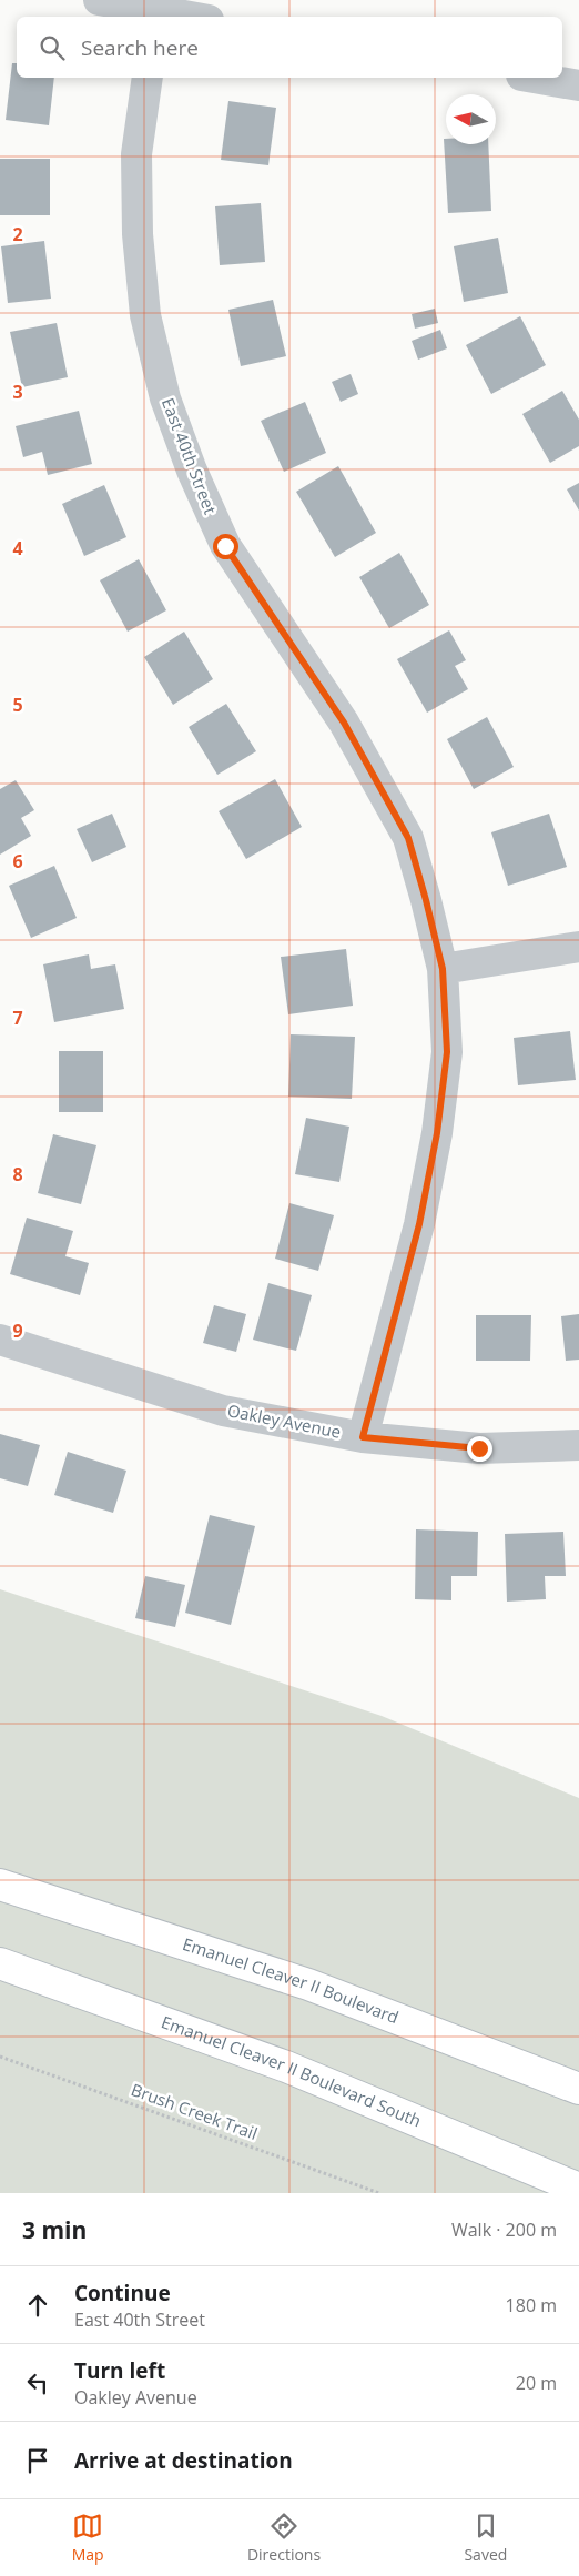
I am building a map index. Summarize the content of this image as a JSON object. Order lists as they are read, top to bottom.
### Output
{
  "streets": {
    "main road": ["Emanuel Cleaver II Boulevard", "Emanuel Cleaver II Boulevard South"],
    "street": ["East 40th Street", "Oakley Avenue"],
    "path": ["Brush Creek Trail"]
  },
  "crossings": [
    ["East 40th Street", "Oakley Avenue"]
  ],
  "north": "left",
  "page": {
    "search": "Search here",
    "heading": ["3 min", "Walk · 200 m"],
    "list": [
      ["Continue", "East 40th Street", "180 m"],
      ["Turn left", "Oakley Avenue", "20 m"],
      "Arrive at destination"
    ],
    "nav": ["Map", "Directions", "Saved"]
  },
  "grid": {
    "rows": [
      "2",
      "3",
      "4",
      "5",
      "6",
      "7",
      "8",
      "9"
    ]
  }
}
